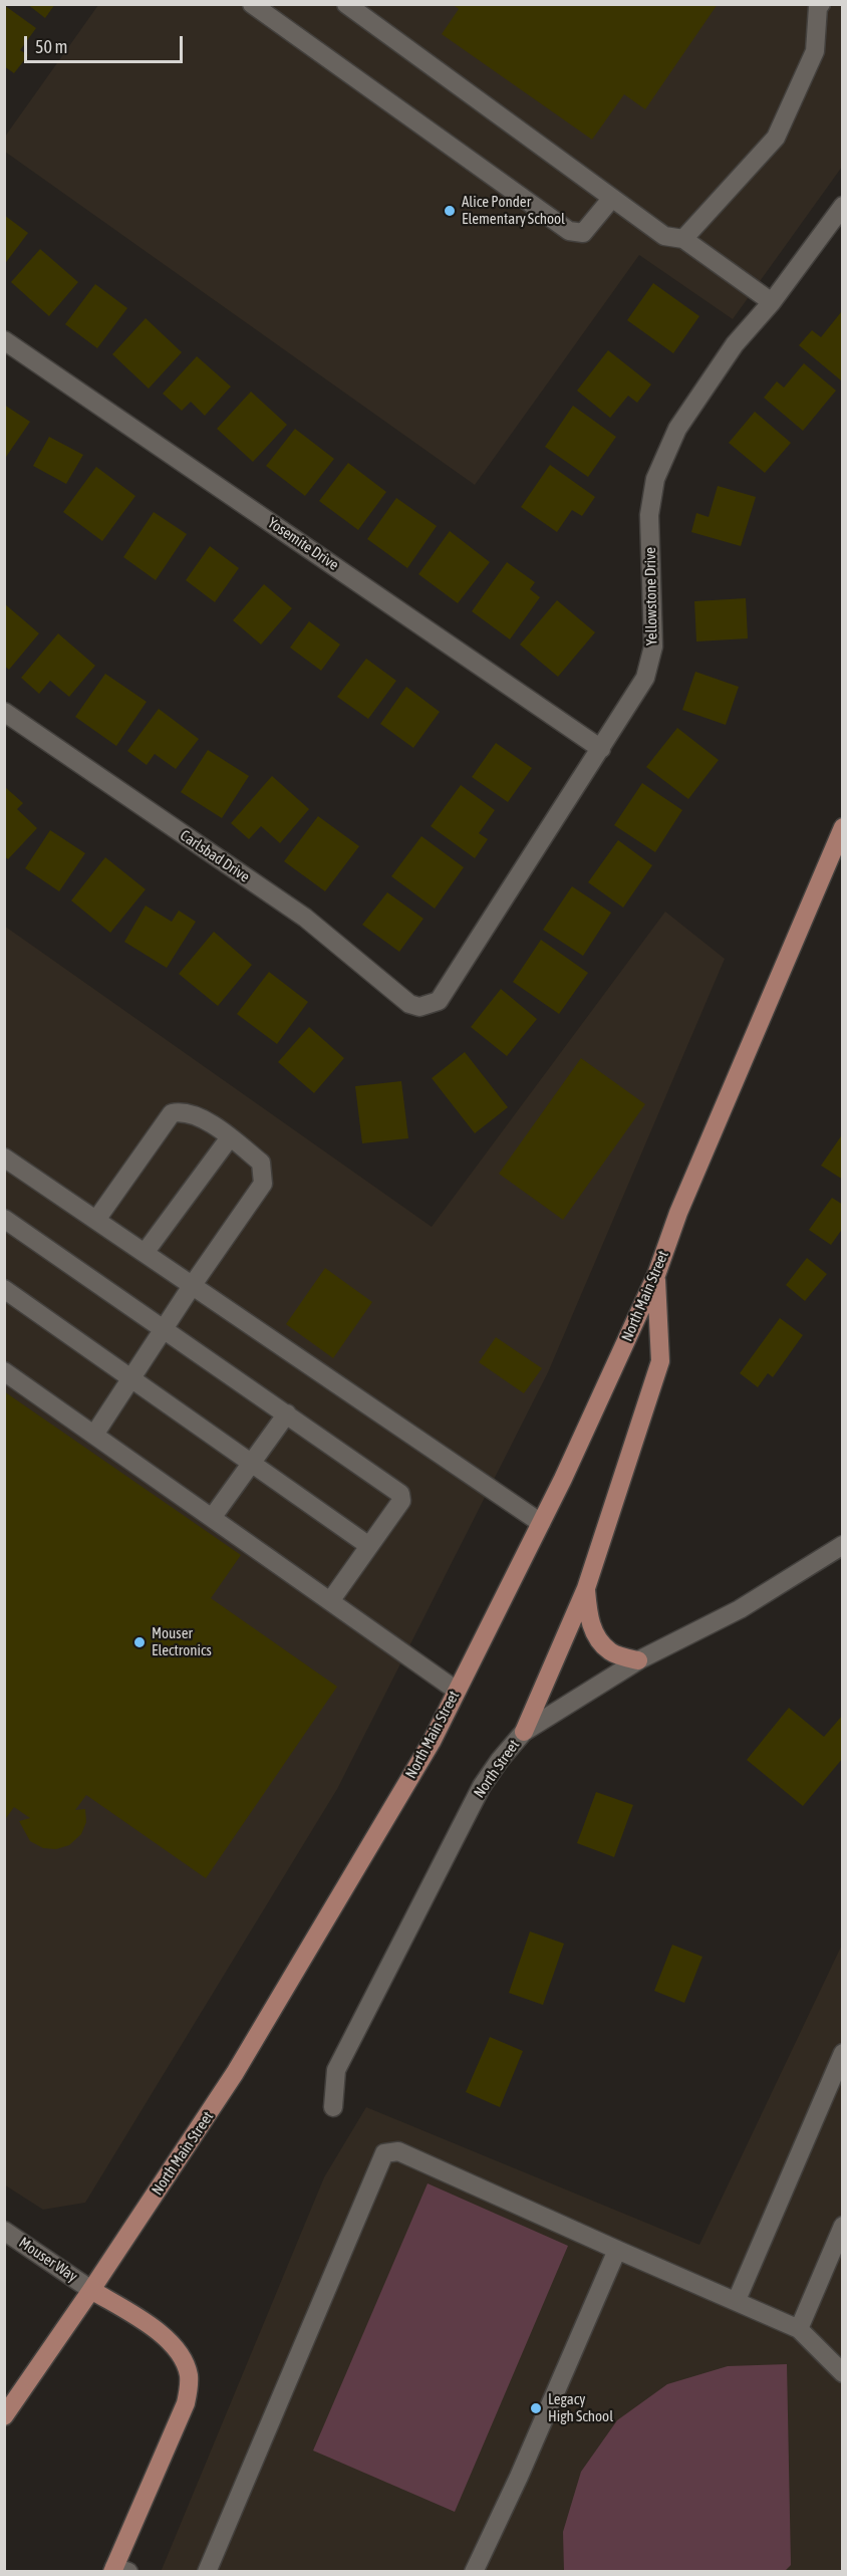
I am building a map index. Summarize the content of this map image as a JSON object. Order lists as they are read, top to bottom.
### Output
{
  "streets": {
    "main road": ["North Main Street"],
    "street": [
      "Yosemite Drive",
      "Yellowstone Drive",
      "Carlsbad Drive",
      "North Street",
      "Mouser Way"
    ]
  },
  "crossings": [
    ["Yosemite Drive", "Yellowstone Drive"],
    ["Yellowstone Drive", "Carlsbad Drive"],
    ["North Main Street", "Mouser Way"]
  ],
  "places": ["Alice Ponder Elementary School", "Mouser Electronics", "Legacy High School"],
  "scale_bar": "50 m"
}
